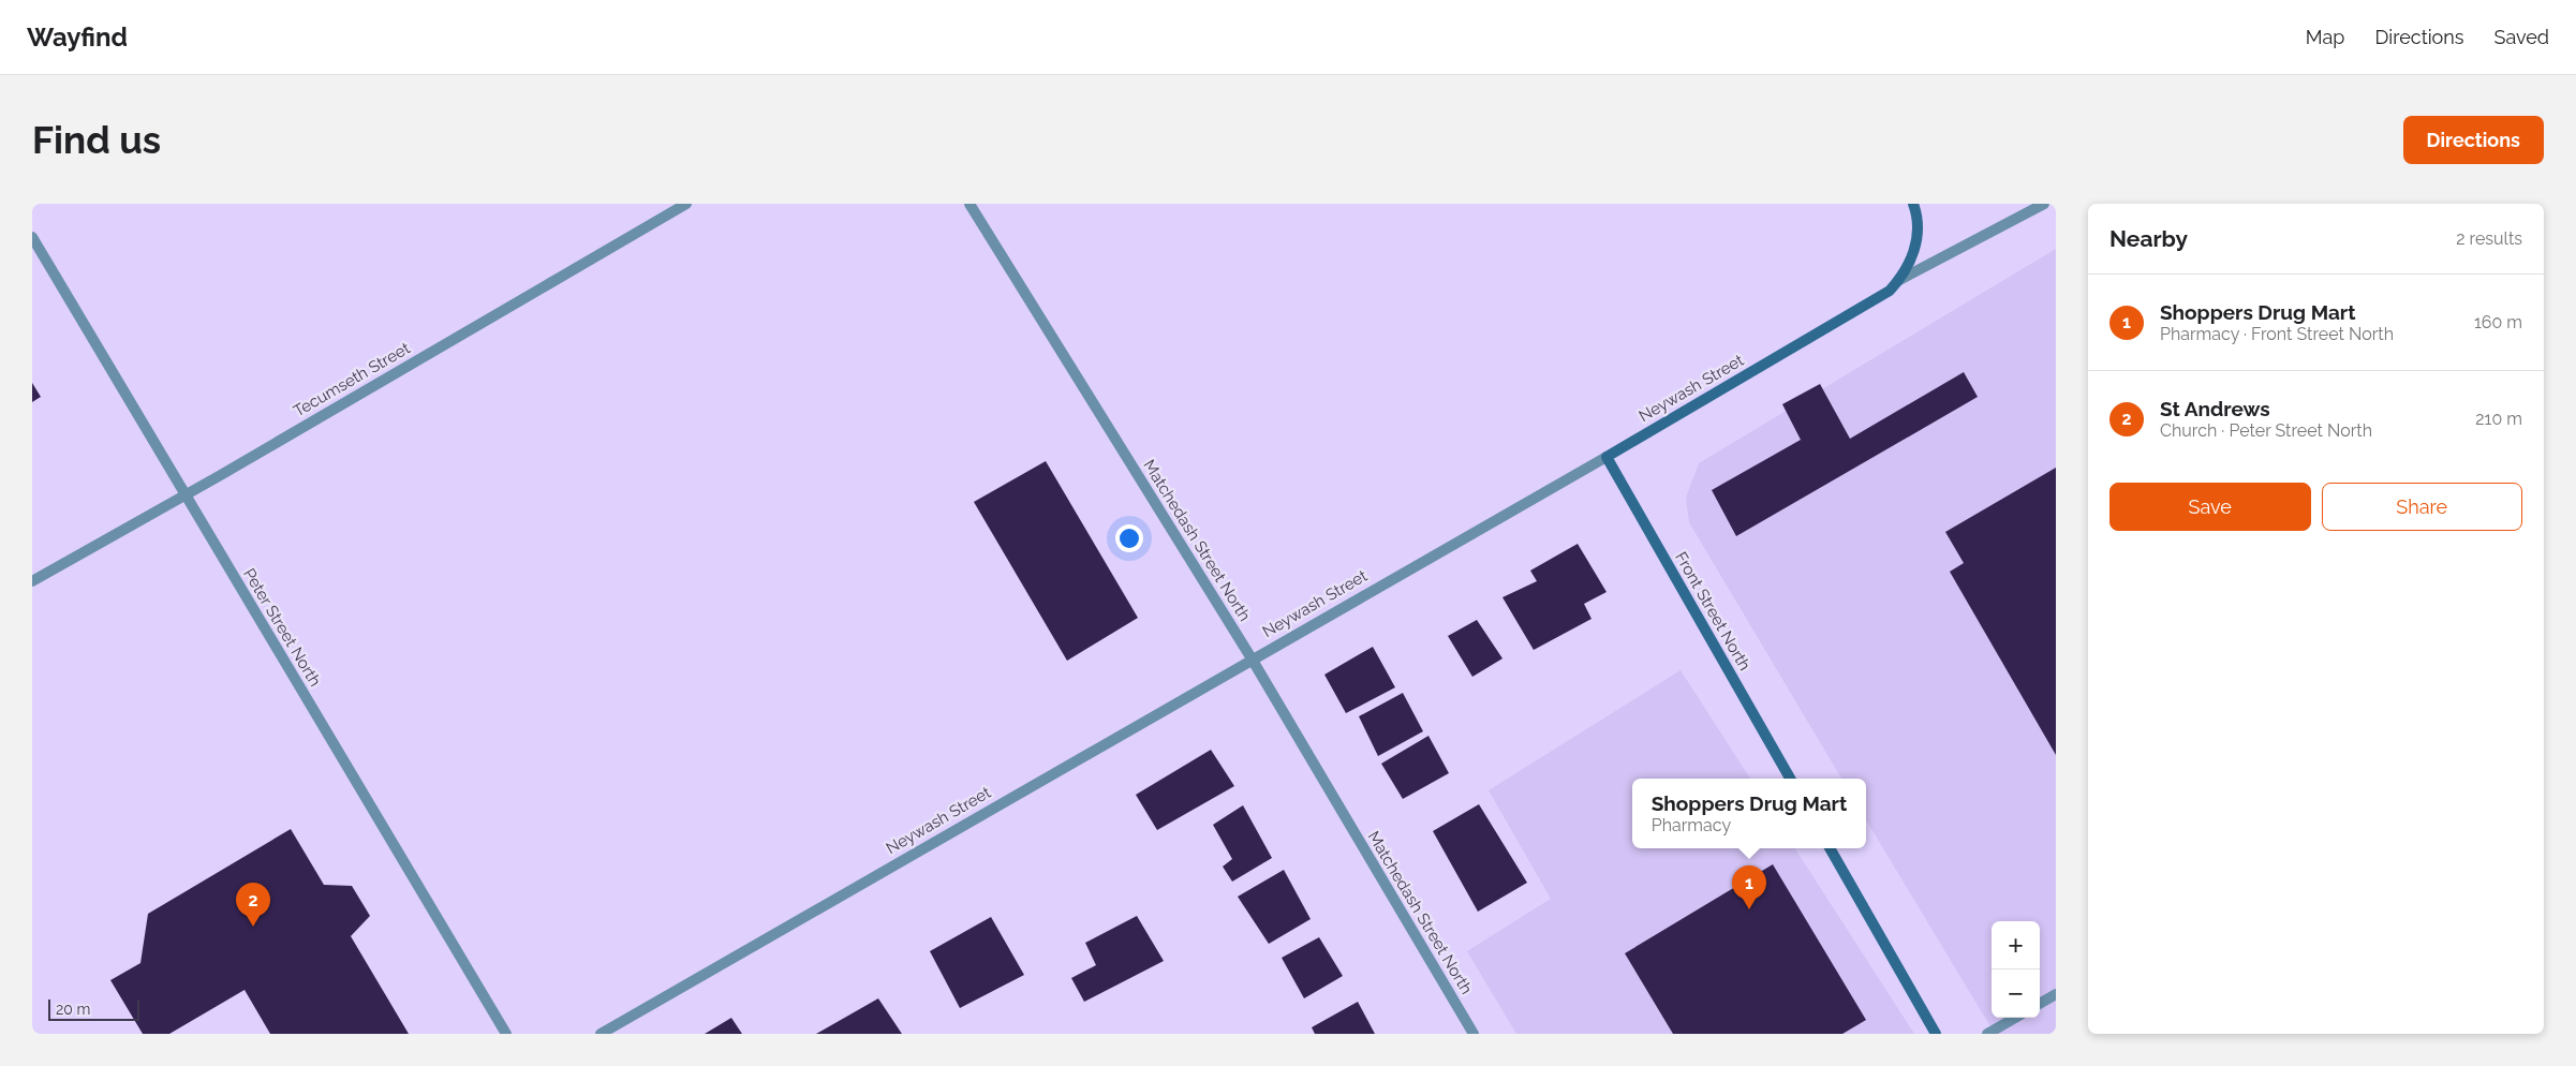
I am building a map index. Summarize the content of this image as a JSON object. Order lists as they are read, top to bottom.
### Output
{
  "streets": {
    "main road": ["Neywash Street", "Front Street North"],
    "street": ["Tecumseth Street", "Matchedash Street North", "Peter Street North"]
  },
  "crossings": [
    ["Tecumseth Street", "Peter Street North"],
    ["Neywash Street", "Matchedash Street North"],
    ["Neywash Street", "Front Street North"]
  ],
  "scale_bar": "20 m",
  "page": {
    "header": "Wayfind",
    "nav": ["Map", "Directions", "Saved"],
    "buttons": [
      "Directions",
      ["Save", "Share"]
    ],
    "title": "Find us",
    "heading": ["Nearby", "2 results"],
    "list": [
      {
        "mark": "1",
        "name": "Shoppers Drug Mart",
        "note": "Pharmacy · Front Street North",
        "value": "160 m"
      },
      {
        "mark": "2",
        "name": "St Andrews",
        "note": "Church · Peter Street North",
        "value": "210 m"
      }
    ],
    "popup": ["Shoppers Drug Mart", "Pharmacy"],
    "pins": ["1", "2"],
    "map_buttons": ["+", "−"],
    "scale": "20 m"
  }
}
